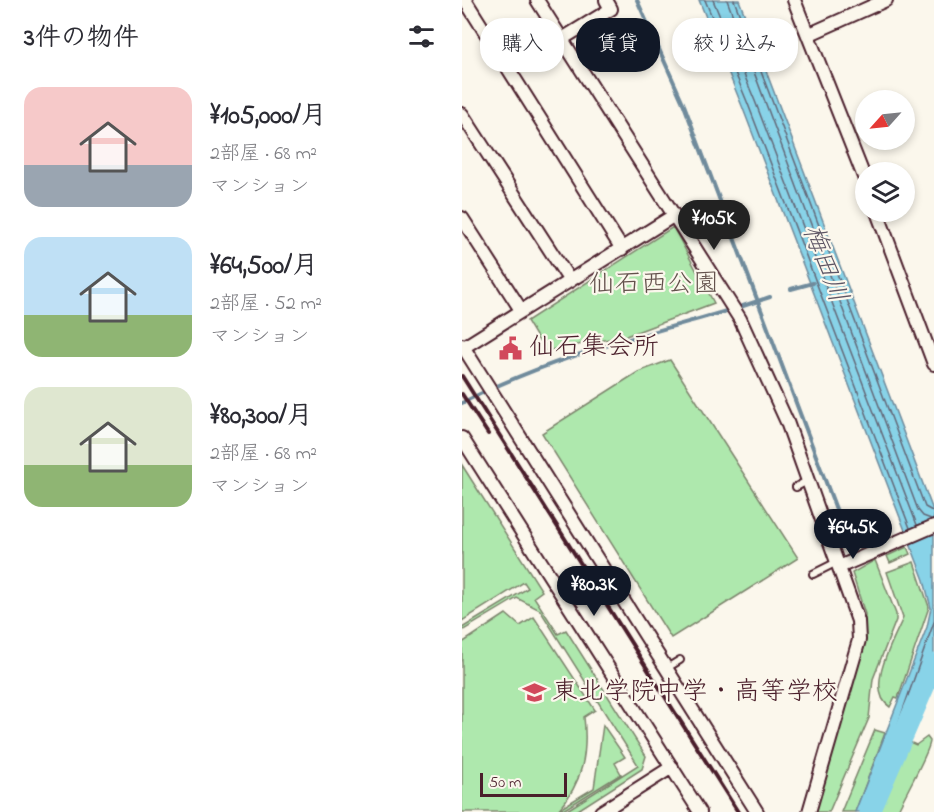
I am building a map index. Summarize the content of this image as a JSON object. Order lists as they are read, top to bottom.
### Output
{
  "water": ["梅田川"],
  "parks": ["仙石西公園"],
  "places": {
    "public building": ["仙石集会所"],
    "school or university": ["東北学院中学・高等学校"]
  },
  "scale_bar": "50 m",
  "north": "bottom left",
  "page": {
    "heading": "3件の物件",
    "chip": ["購入", "賃貸", "絞り込み"],
    "list": [
      {
        "name": "¥105,000/月",
        "note": "2部屋 · 68 m² · マンション"
      },
      {
        "name": "¥64,500/月",
        "note": "2部屋 · 52 m² · マンション"
      },
      {
        "name": "¥80,300/月",
        "note": "2部屋 · 68 m² · マンション"
      }
    ],
    "price": ["¥105K", "¥64.5K", "¥80.3K"],
    "scale": "50 m"
  }
}
